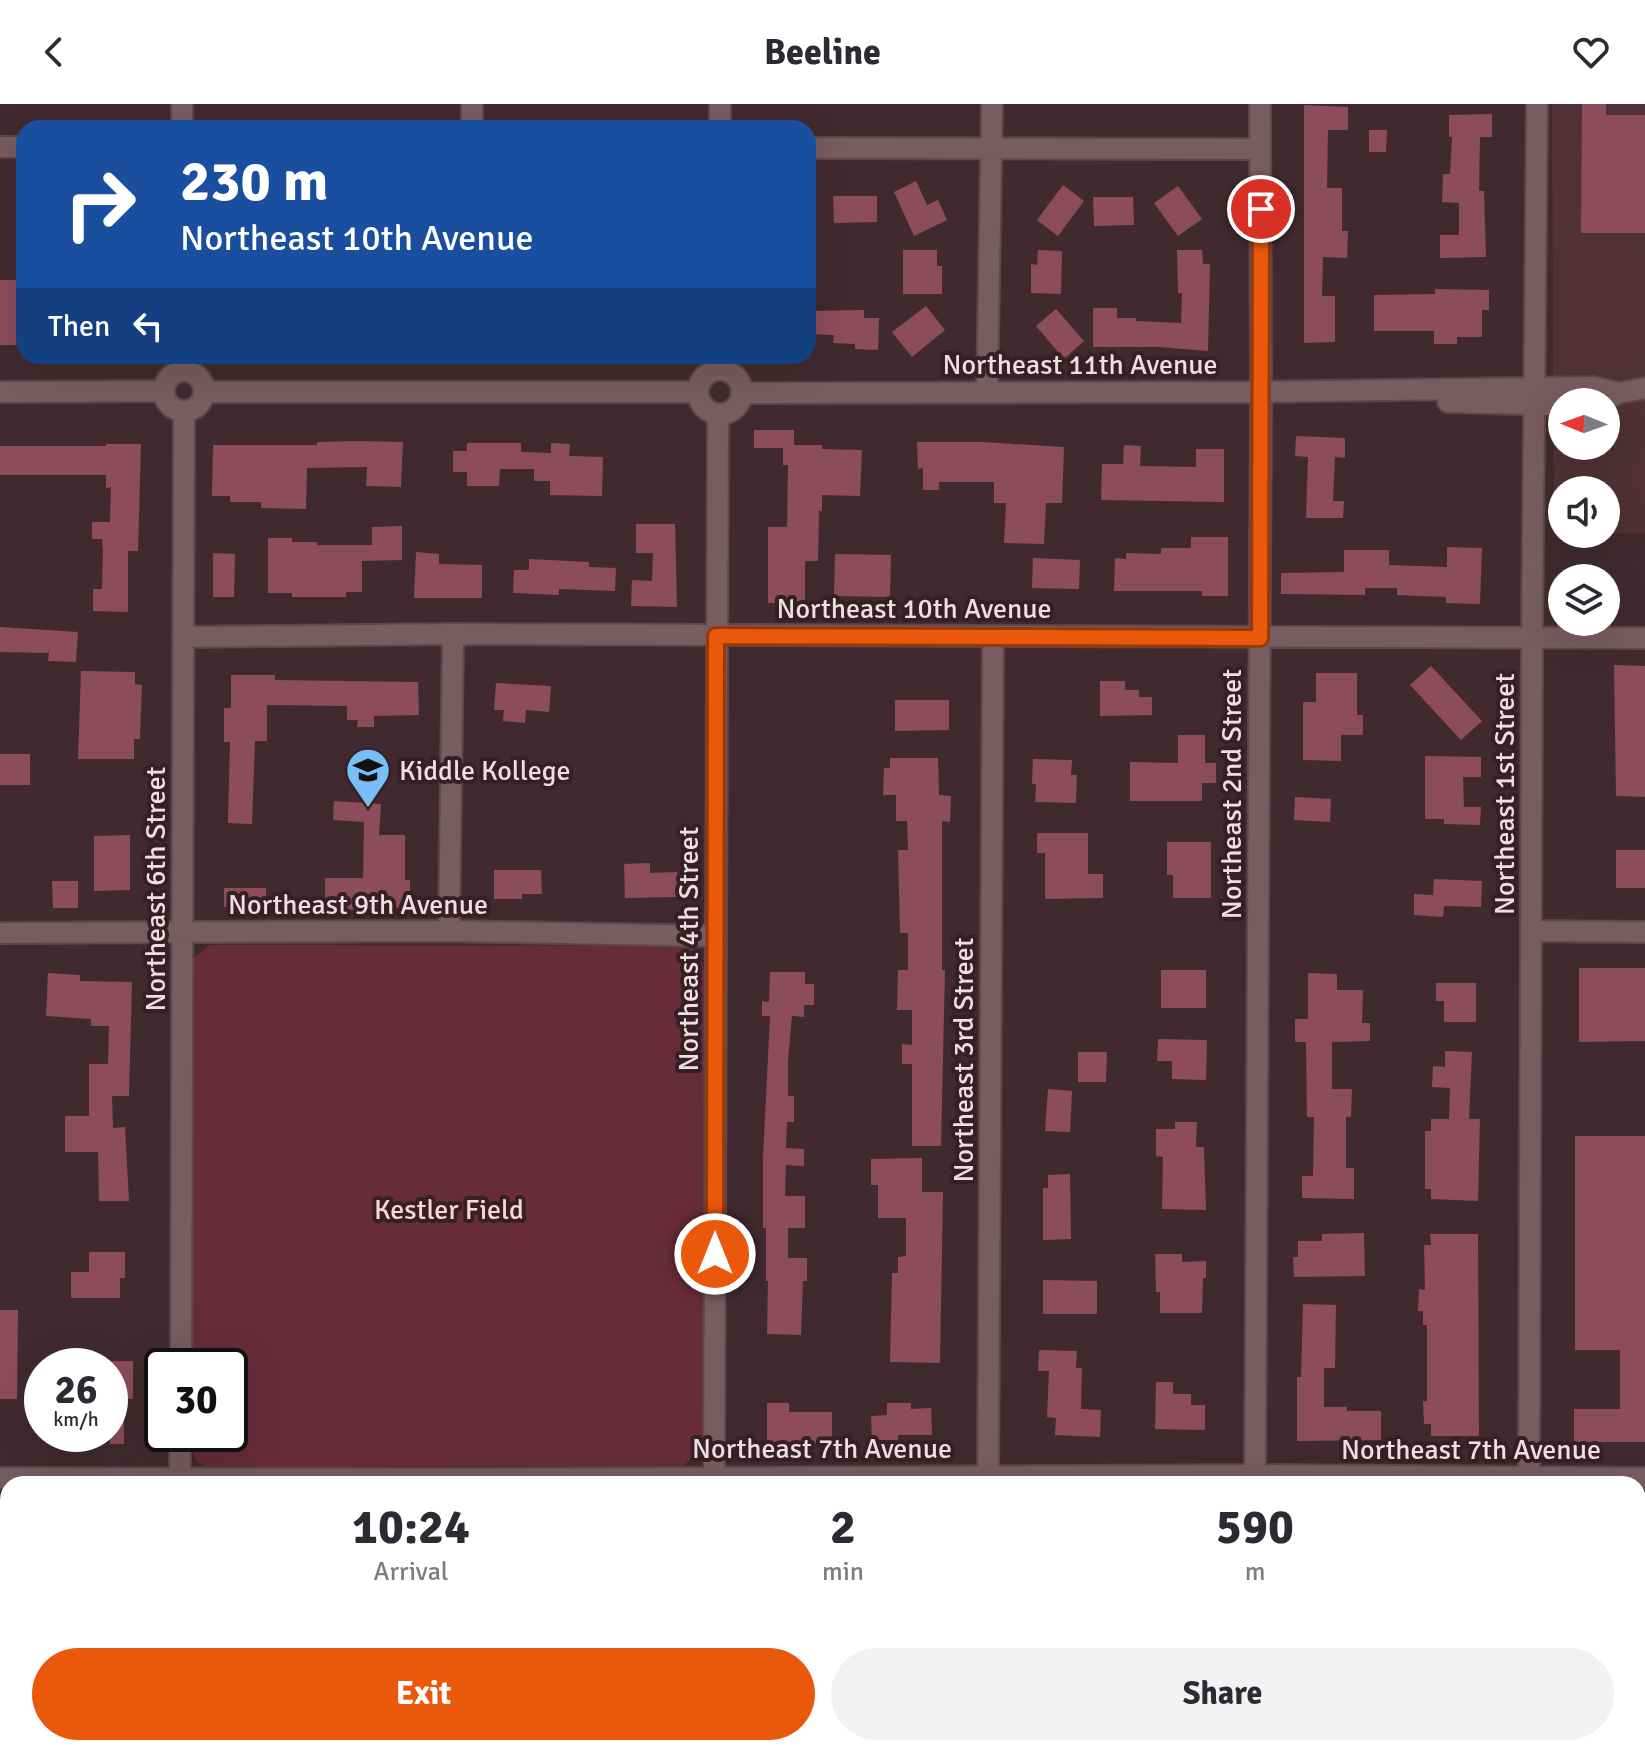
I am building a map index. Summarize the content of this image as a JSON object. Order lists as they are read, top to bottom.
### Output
{
  "streets": {
    "street": [
      "Northeast 11th Avenue",
      "Northeast 10th Avenue",
      "Northeast 2nd Street",
      "Northeast 1st Street",
      "Northeast 6th Street",
      "Northeast 9th Avenue",
      "Northeast 4th Street",
      "Northeast 3rd Street"
    ]
  },
  "crossings": [
    ["Northeast 11th Avenue", "Northeast 2nd Street"],
    ["Northeast 11th Avenue", "Northeast 1st Street"],
    ["Northeast 10th Avenue", "Northeast 2nd Street"],
    ["Northeast 10th Avenue", "Northeast 1st Street"],
    ["Northeast 10th Avenue", "Northeast 6th Street"],
    ["Northeast 10th Avenue", "Northeast 4th Street"],
    ["Northeast 10th Avenue", "Northeast 3rd Street"],
    ["Northeast 6th Street", "Northeast 9th Avenue"],
    ["Northeast 9th Avenue", "Northeast 4th Street"]
  ],
  "parks": ["Kestler Field"],
  "places": {
    "school or university": ["Kiddle Kollege"]
  },
  "north": "left",
  "page": {
    "header": "Beeline",
    "turn": ["230 m", "Northeast 10th Avenue"],
    "then": "Then",
    "speed": "26 km/h",
    "limit": "30",
    "eta": [
      "10:24",
      "Arrival",
      "2",
      "min",
      "590",
      "m"
    ],
    "buttons": ["Exit", "Share"]
  }
}
